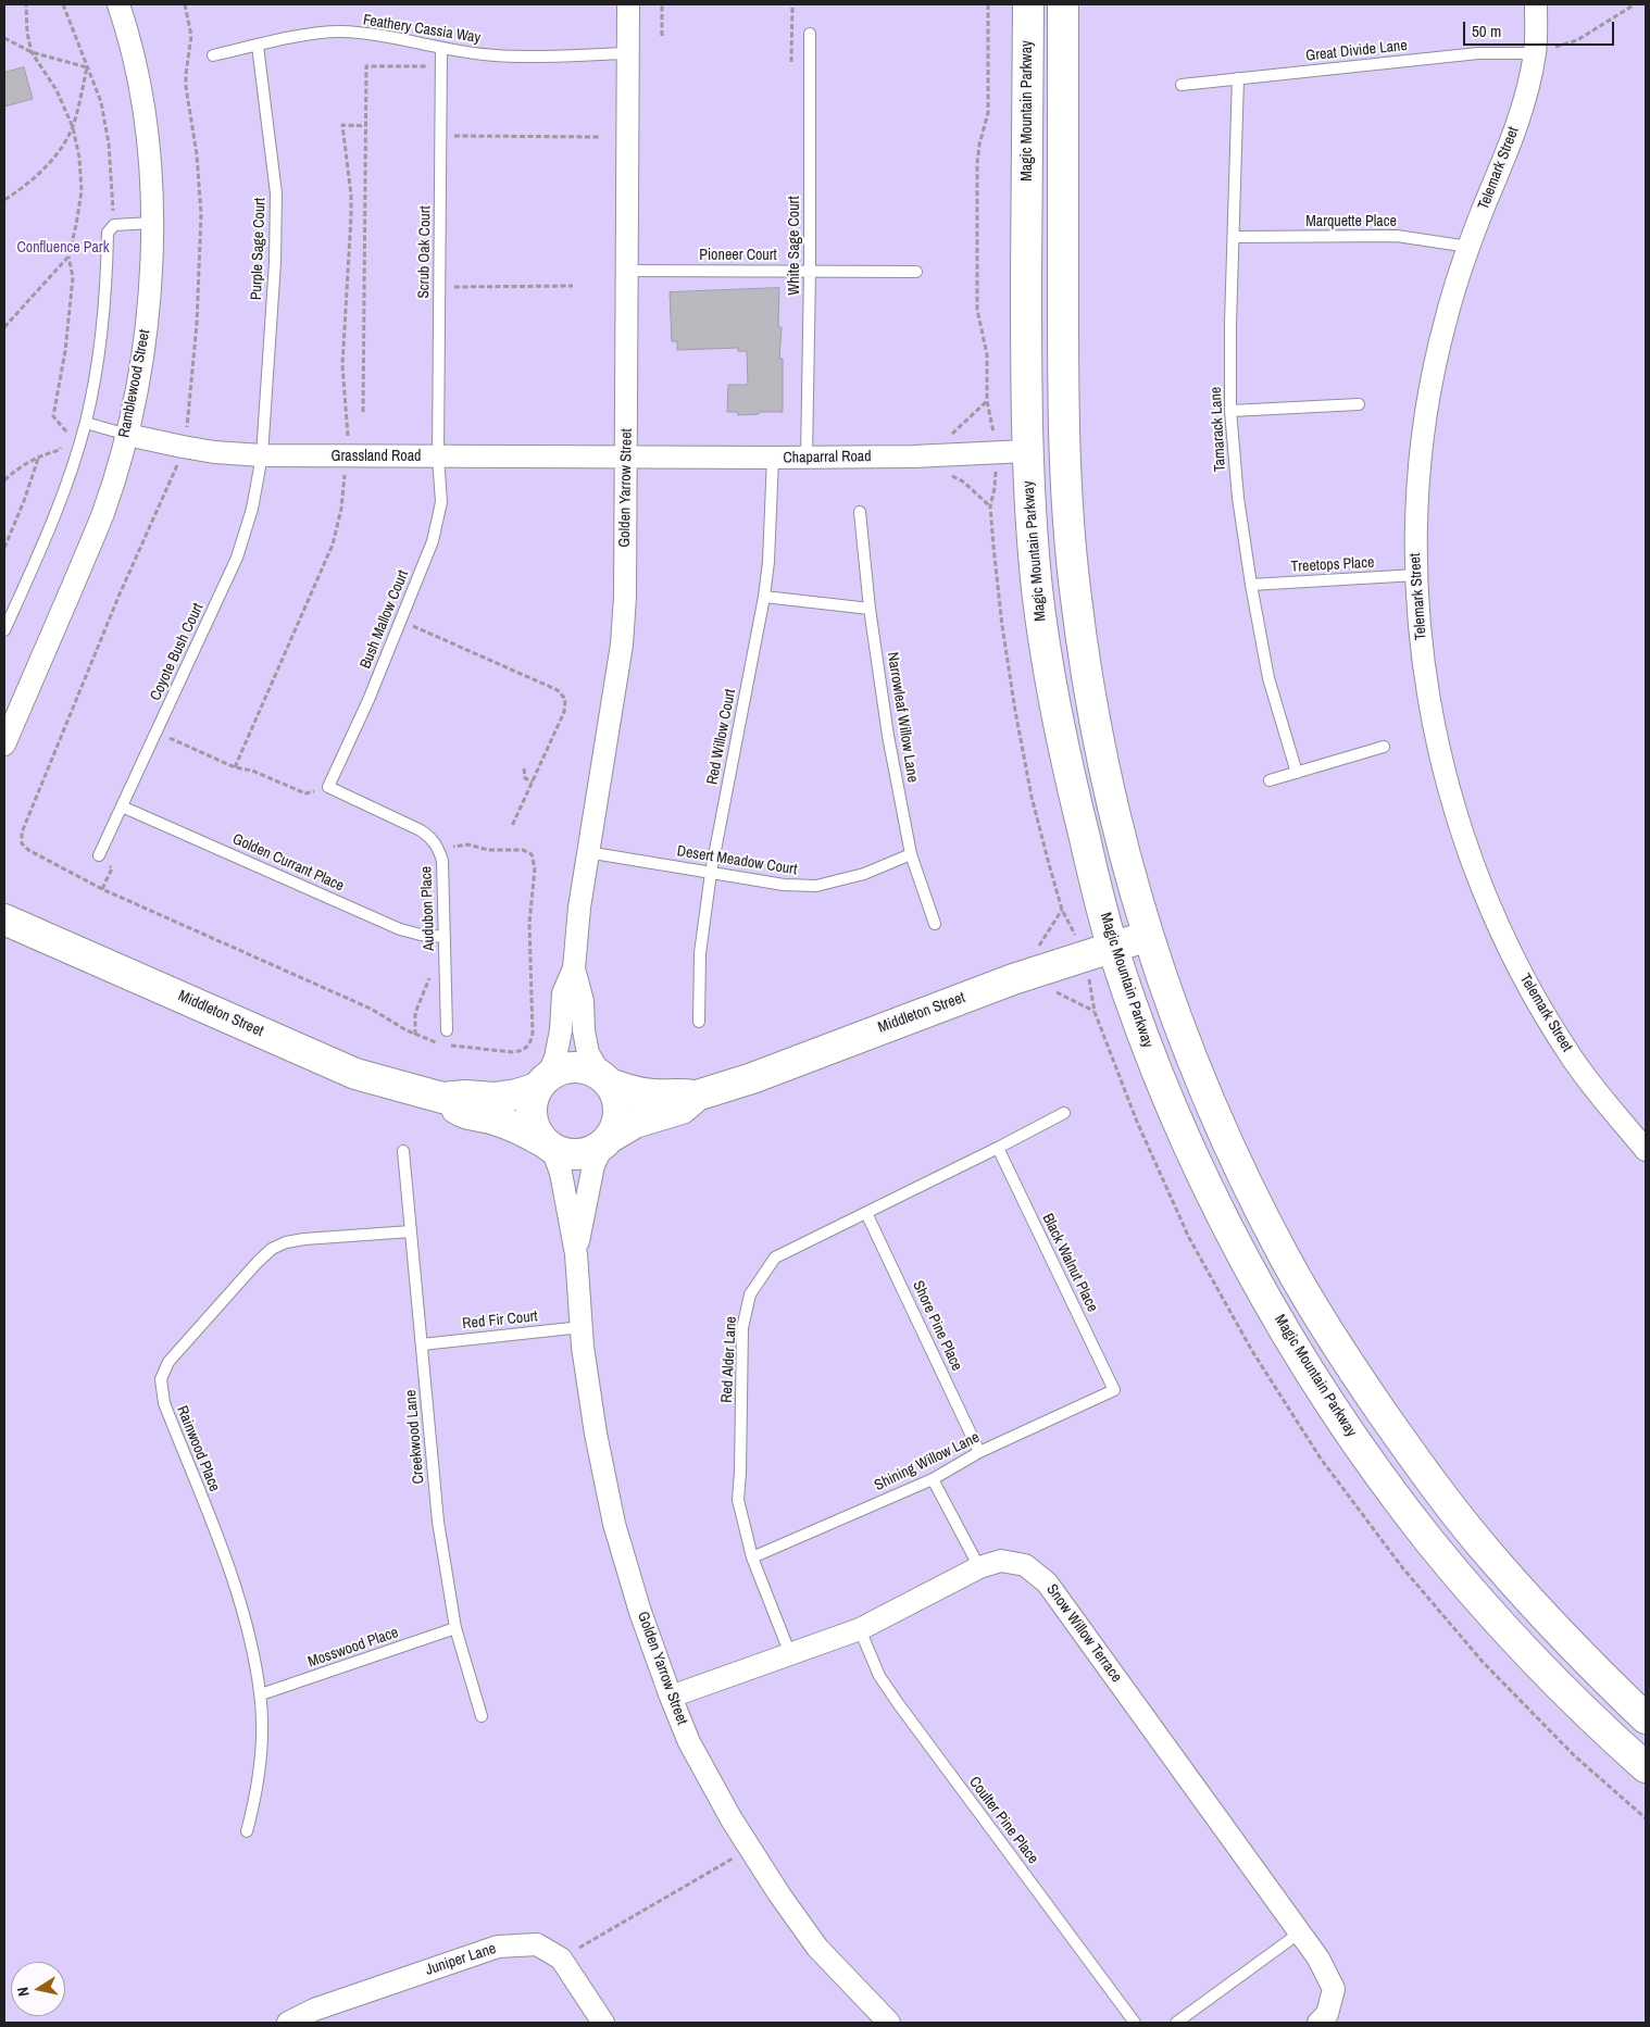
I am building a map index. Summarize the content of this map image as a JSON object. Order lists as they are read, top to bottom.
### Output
{
  "streets": {
    "street": [
      "Magic Mountain Parkway",
      "Telemark Street",
      "Ramblewood Street",
      "Grassland Road",
      "Chaparral Road",
      "Golden Yarrow Street",
      "Middleton Street",
      "Snow Willow Terrace",
      "Juniper Lane"
    ],
    "lane": [
      "Feathery Cassia Way",
      "Great Divide Lane",
      "Marquette Place",
      "White Sage Court",
      "Purple Sage Court",
      "Scrub Oak Court",
      "Pioneer Court",
      "Tamarack Lane",
      "Treetops Place",
      "Bush Mallow Court",
      "Coyote Bush Court",
      "Narrowleaf Willow Lane",
      "Red Willow Court",
      "Desert Meadow Court",
      "Golden Currant Place",
      "Audubon Place",
      "Black Walnut Place",
      "Red Fir Court",
      "Shore Pine Place",
      "Red Alder Lane",
      "Creekwood Lane",
      "Rainwood Place",
      "Shining Willow Lane",
      "Mosswood Place",
      "Coulter Pine Place"
    ]
  },
  "crossings": [
    ["Feathery Cassia Way", "Purple Sage Court"],
    ["Feathery Cassia Way", "Scrub Oak Court"],
    ["Feathery Cassia Way", "Golden Yarrow Street"],
    ["Great Divide Lane", "Telemark Street"],
    ["Great Divide Lane", "Tamarack Lane"],
    ["Magic Mountain Parkway", "Chaparral Road"],
    ["Magic Mountain Parkway", "Middleton Street"],
    ["Telemark Street", "Marquette Place"],
    ["Telemark Street", "Treetops Place"],
    ["Marquette Place", "Tamarack Lane"],
    ["White Sage Court", "Pioneer Court"],
    ["White Sage Court", "Chaparral Road"],
    ["Purple Sage Court", "Grassland Road"],
    ["Purple Sage Court", "Coyote Bush Court"],
    ["Scrub Oak Court", "Grassland Road"],
    ["Scrub Oak Court", "Bush Mallow Court"],
    ["Pioneer Court", "Golden Yarrow Street"],
    ["Ramblewood Street", "Grassland Road"],
    ["Tamarack Lane", "Treetops Place"],
    ["Grassland Road", "Chaparral Road"],
    ["Grassland Road", "Golden Yarrow Street"],
    ["Grassland Road", "Bush Mallow Court"],
    ["Grassland Road", "Coyote Bush Court"],
    ["Chaparral Road", "Golden Yarrow Street"],
    ["Chaparral Road", "Red Willow Court"],
    ["Golden Yarrow Street", "Desert Meadow Court"],
    ["Golden Yarrow Street", "Middleton Street"],
    ["Golden Yarrow Street", "Red Fir Court"],
    ["Golden Yarrow Street", "Snow Willow Terrace"],
    ["Bush Mallow Court", "Audubon Place"],
    ["Coyote Bush Court", "Golden Currant Place"],
    ["Narrowleaf Willow Lane", "Desert Meadow Court"],
    ["Red Willow Court", "Desert Meadow Court"],
    ["Golden Currant Place", "Audubon Place"],
    ["Black Walnut Place", "Red Alder Lane"],
    ["Black Walnut Place", "Shining Willow Lane"],
    ["Red Fir Court", "Creekwood Lane"],
    ["Shore Pine Place", "Red Alder Lane"],
    ["Shore Pine Place", "Shining Willow Lane"],
    ["Red Alder Lane", "Shining Willow Lane"],
    ["Red Alder Lane", "Snow Willow Terrace"],
    ["Creekwood Lane", "Rainwood Place"],
    ["Creekwood Lane", "Mosswood Place"],
    ["Rainwood Place", "Mosswood Place"],
    ["Snow Willow Terrace", "Coulter Pine Place"]
  ],
  "parks": ["Confluence Park"],
  "scale_bar": "50 m",
  "north": "left"
}
